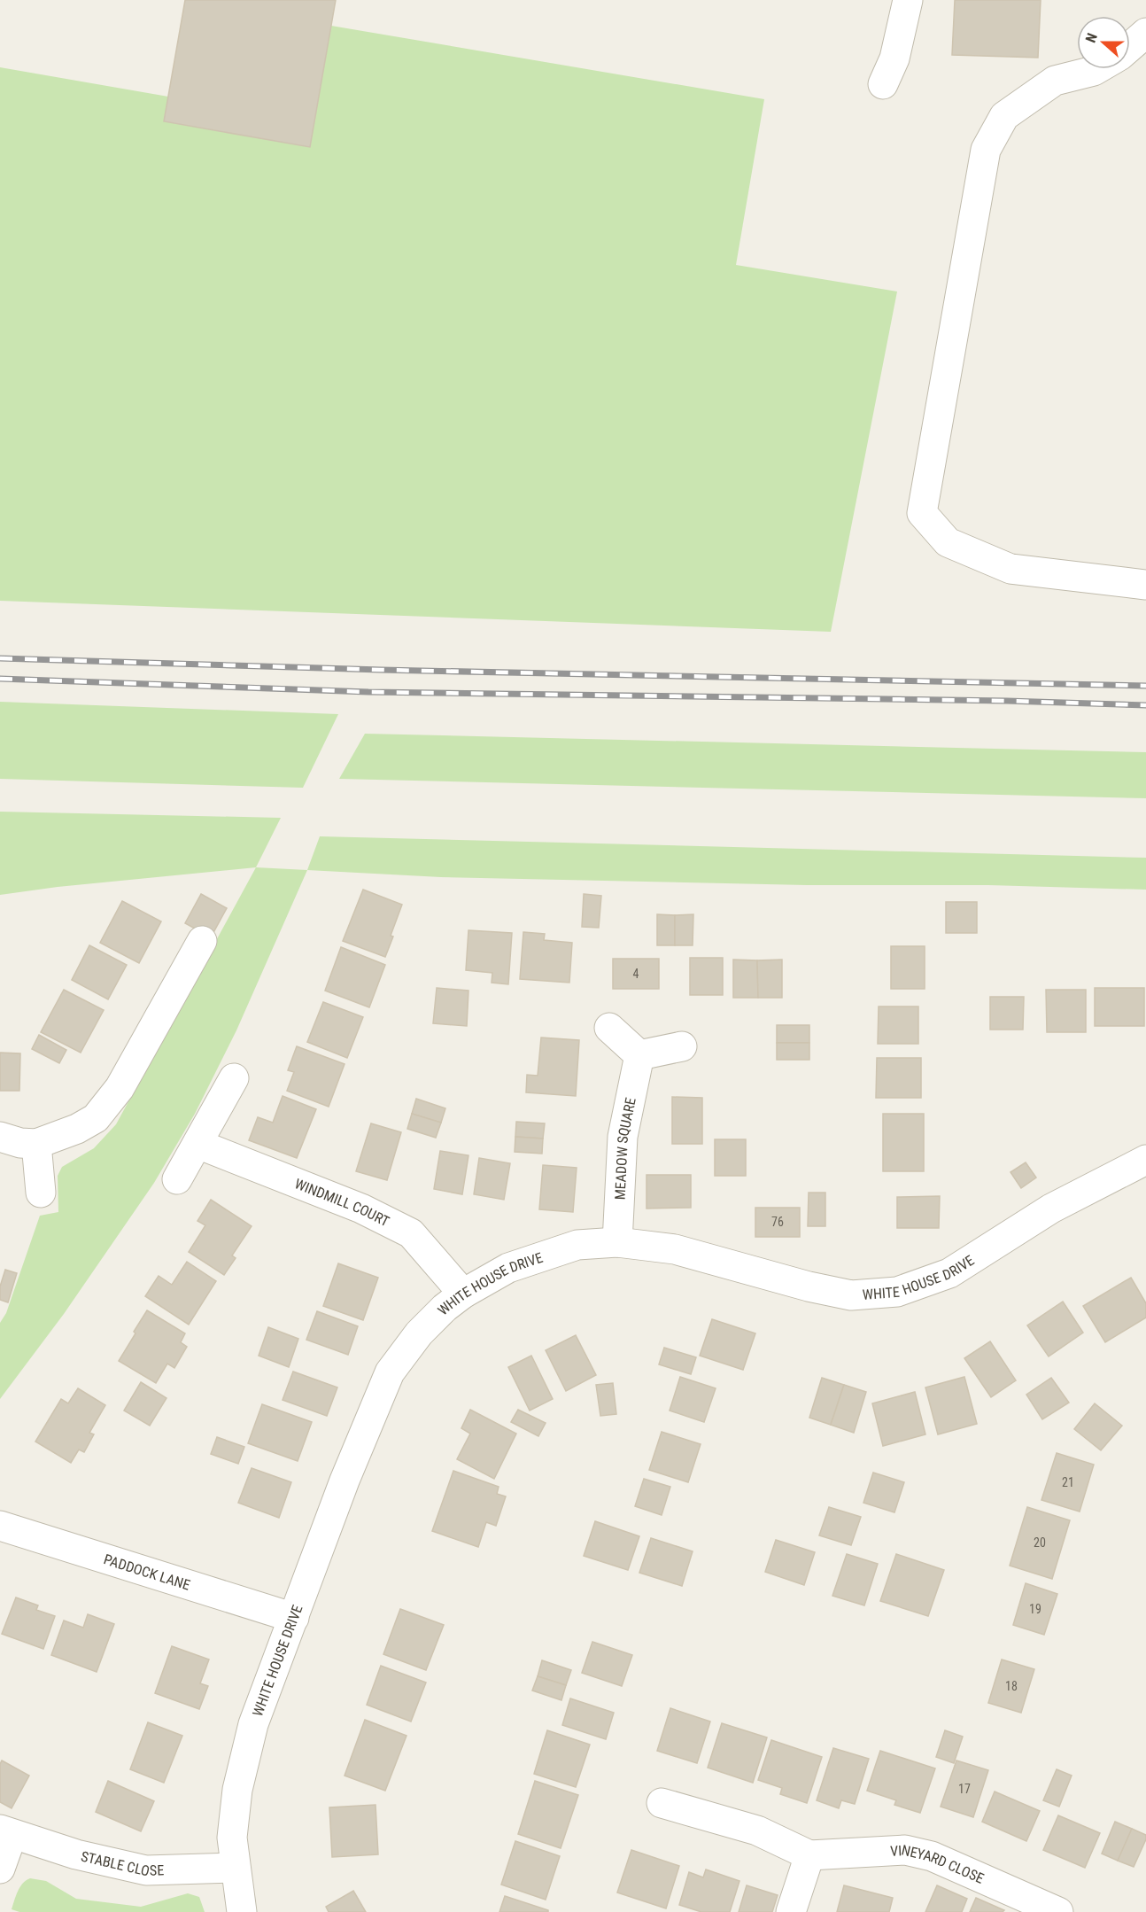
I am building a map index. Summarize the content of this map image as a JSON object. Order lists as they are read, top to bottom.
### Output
{
  "streets": {
    "street": [
      "MEADOW SQUARE",
      "WINDMILL COURT",
      "WHITE HOUSE DRIVE",
      "PADDOCK LANE",
      "STABLE CLOSE",
      "VINEYARD CLOSE"
    ]
  },
  "crossings": [
    ["MEADOW SQUARE", "WHITE HOUSE DRIVE"],
    ["WINDMILL COURT", "WHITE HOUSE DRIVE"],
    ["WHITE HOUSE DRIVE", "PADDOCK LANE"],
    ["WHITE HOUSE DRIVE", "STABLE CLOSE"]
  ],
  "house_numbers": [
    "4",
    "76",
    "21",
    "20",
    "19",
    "18",
    "17"
  ],
  "north": "left"
}
